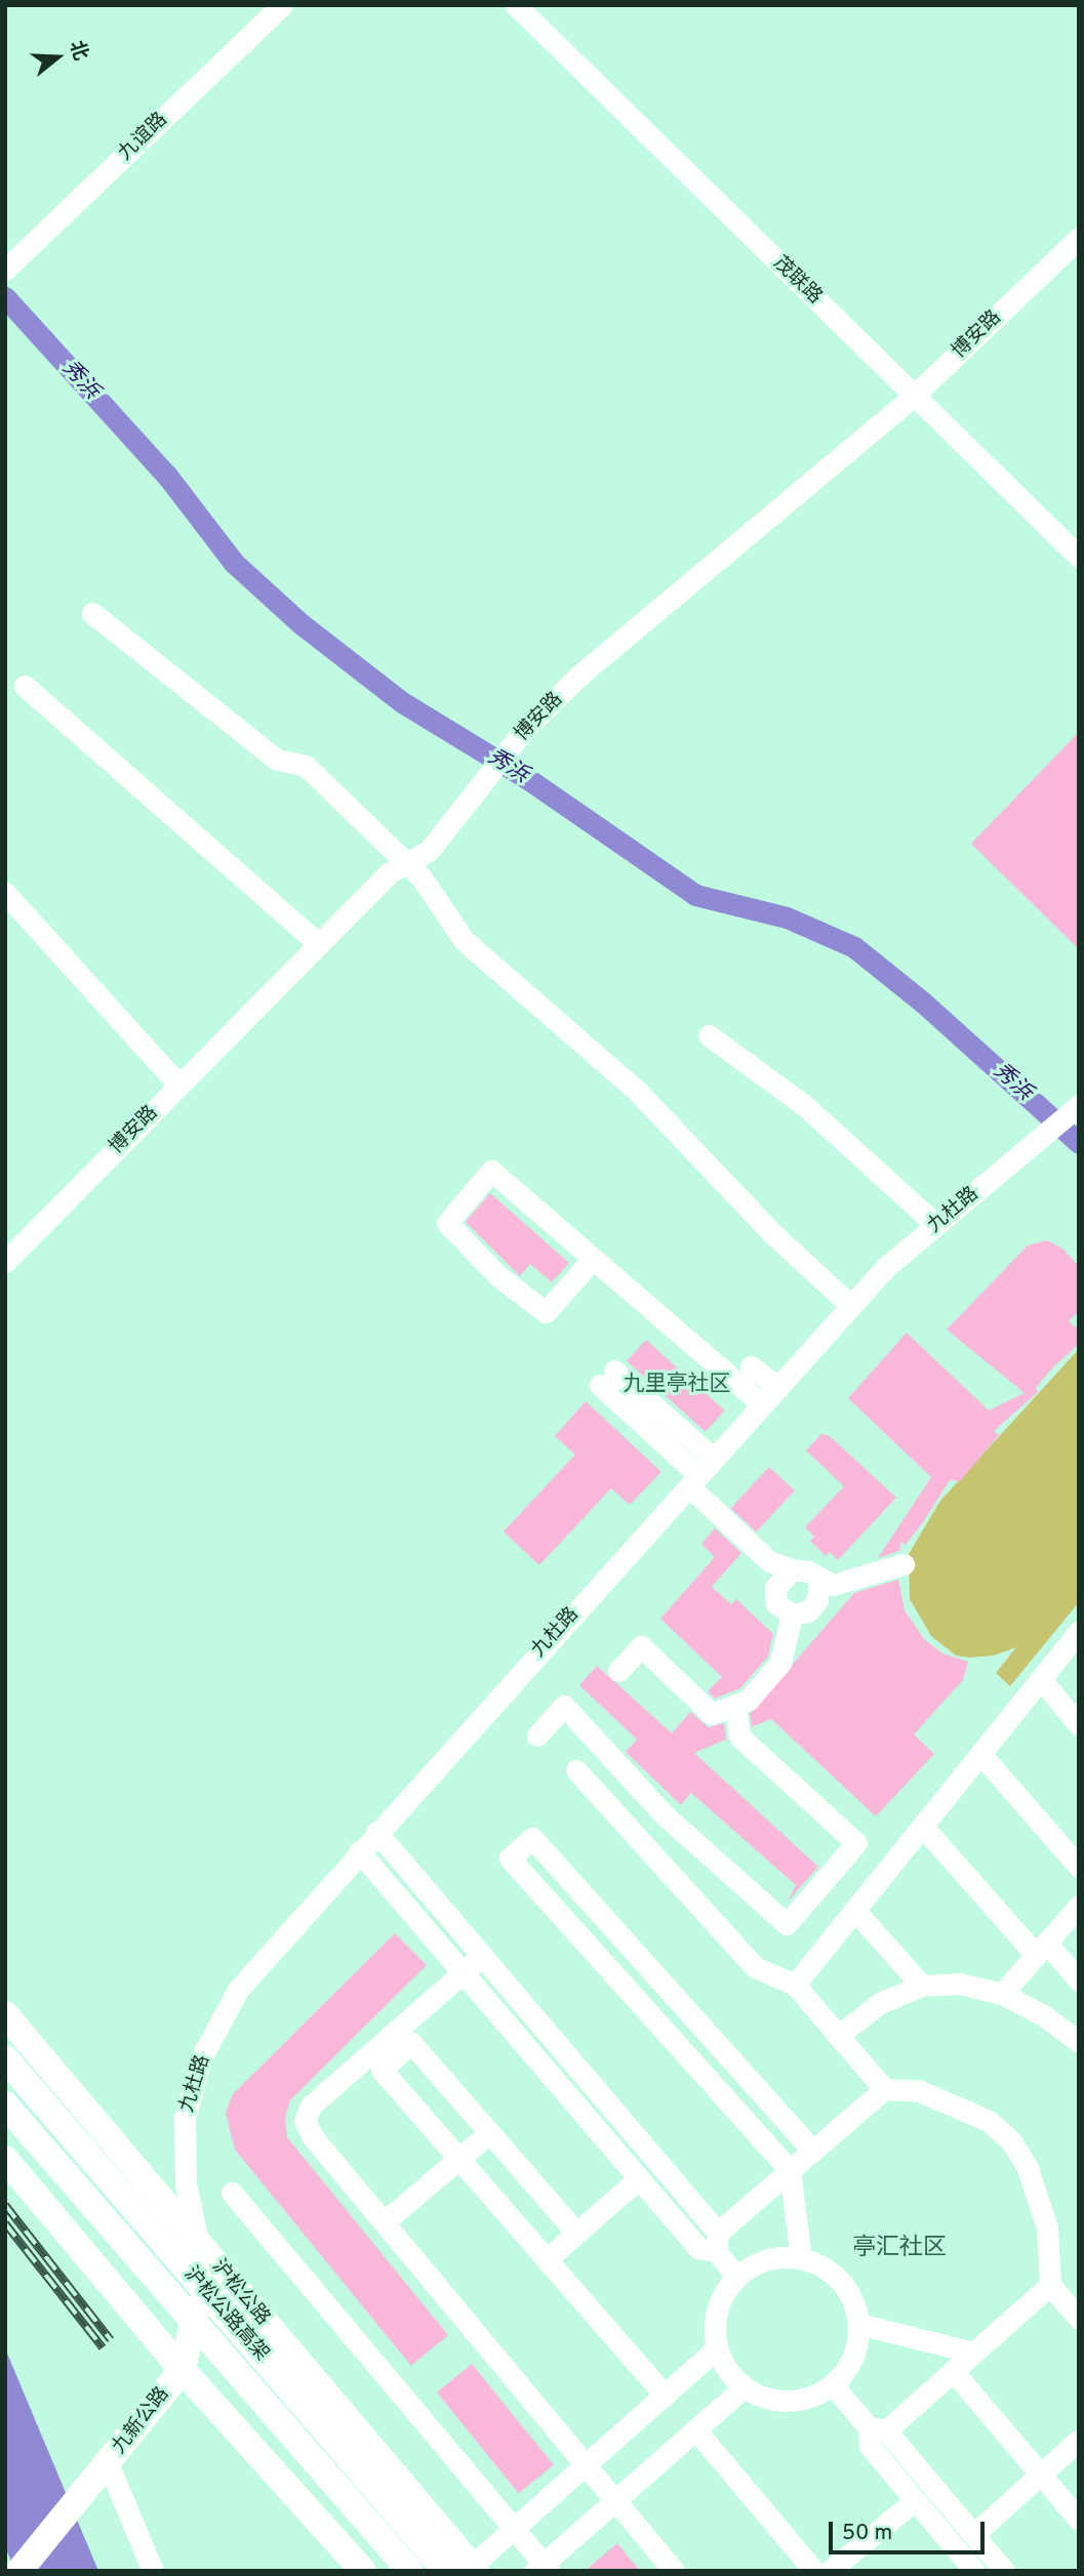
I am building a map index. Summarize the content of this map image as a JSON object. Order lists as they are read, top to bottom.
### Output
{
  "streets": {
    "main road": ["沪松公路", "沪松公路高架", "九新公路"],
    "street": [
      "九谊路",
      "茂联路",
      "博安路",
      "九杜路"
    ]
  },
  "crossings": [
    ["茂联路", "博安路"],
    ["九杜路", "沪松公路"],
    ["九杜路", "九新公路"],
    ["沪松公路", "沪松公路高架"],
    ["沪松公路", "九新公路"]
  ],
  "districts": ["九里亭社区", "亭汇社区"],
  "water": ["秀浜"],
  "scale_bar": "50 m",
  "north": "right"
}
